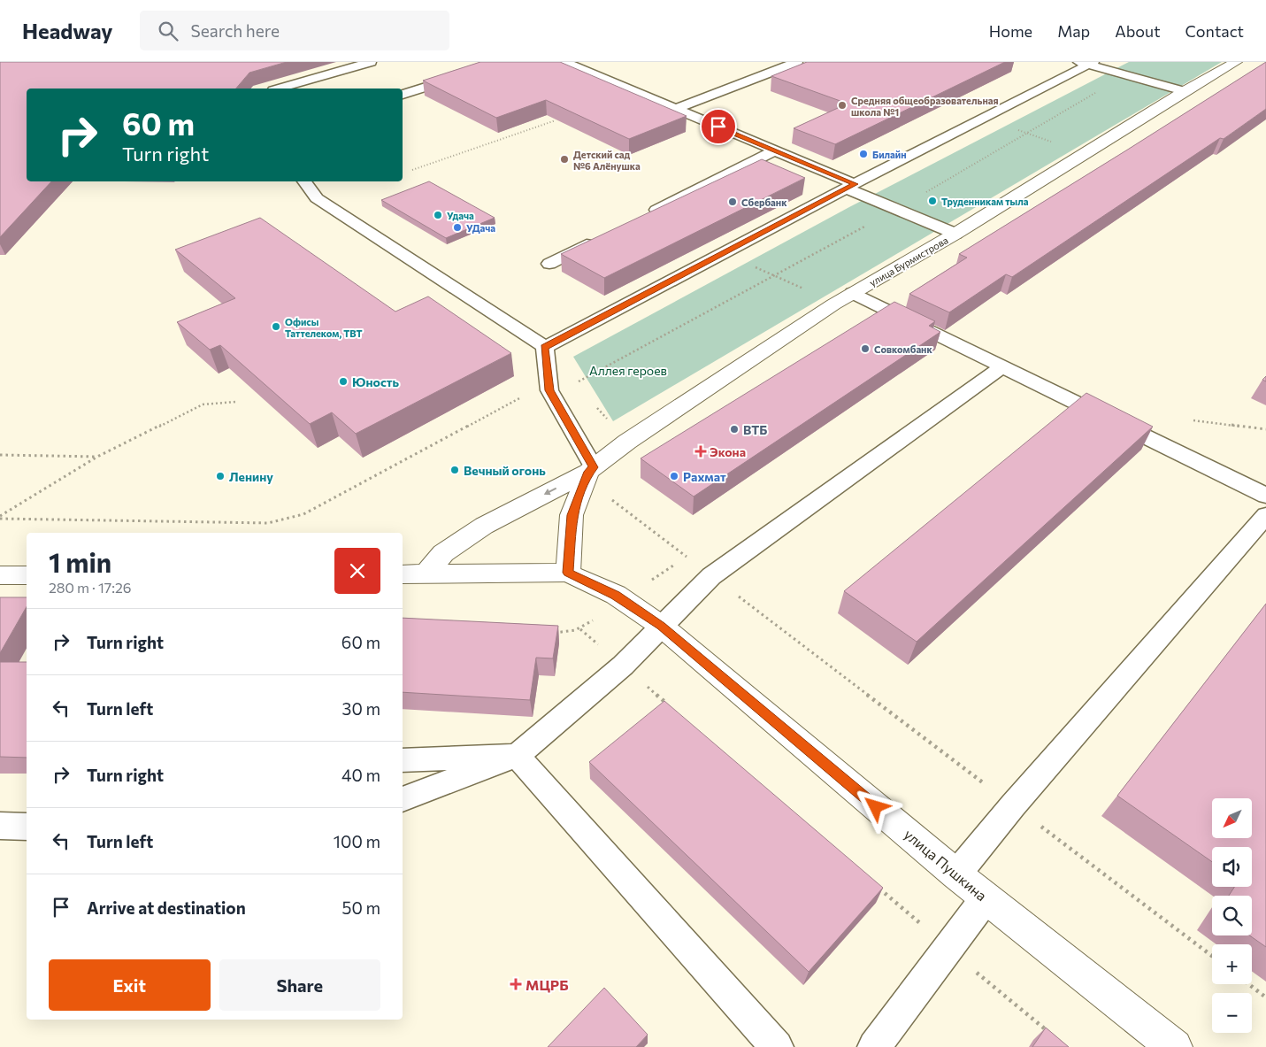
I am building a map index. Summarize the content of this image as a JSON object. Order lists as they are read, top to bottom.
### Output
{
  "streets": {
    "street": ["улица Бурмистрова", "улица Пушкина"]
  },
  "parks": ["Аллея героев"],
  "places": {
    "other": [
      "Средняя общеобразовательная школа №1",
      "Билайн",
      "Детский сад №6 Алёнушка",
      "Труденникам тыла",
      "Сбербанк",
      "Удача",
      "УДача",
      "Офисы Таттелеком, ТВТ",
      "Совкомбанк",
      "Юность",
      "ВТБ",
      "Вечный огонь",
      "Ленину",
      "Рахмат"
    ],
    "health": ["Экона", "МЦРБ"]
  },
  "north": "bottom left",
  "page": {
    "header": "Headway",
    "search": "Search here",
    "nav": [
      "Home",
      "Map",
      "About",
      "Contact"
    ],
    "turn": ["60 m", "Turn right"],
    "heading": ["1 min", "280 m · 17:26"],
    "list": [
      {
        "name": "Turn right",
        "value": "60 m"
      },
      {
        "name": "Turn left",
        "value": "30 m"
      },
      {
        "name": "Turn right",
        "value": "40 m"
      },
      {
        "name": "Turn left",
        "value": "100 m"
      },
      {
        "name": "Arrive at destination",
        "value": "50 m"
      }
    ],
    "map_buttons": ["+", "−"],
    "buttons": ["Exit", "Share"]
  }
}
